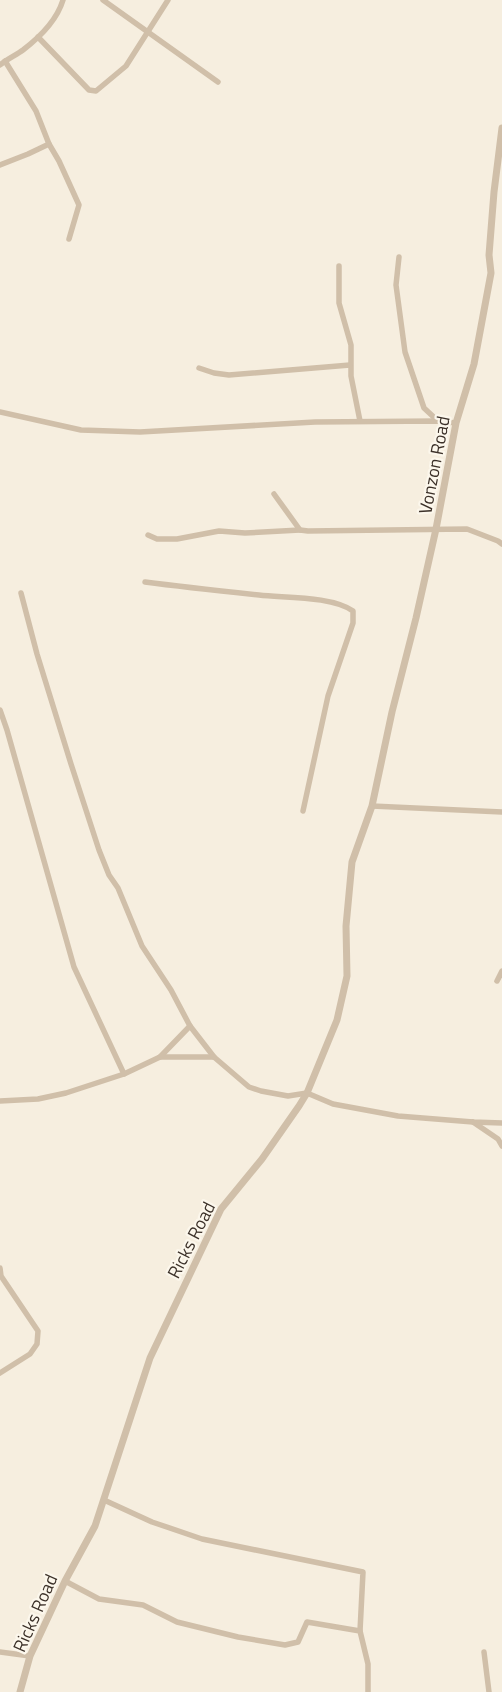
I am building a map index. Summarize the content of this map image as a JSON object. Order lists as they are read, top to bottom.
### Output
{
  "streets": {
    "street": ["Vonzon Road", "Ricks Road"]
  },
  "crossings": [
    ["Vonzon Road", "Ricks Road"]
  ]
}
